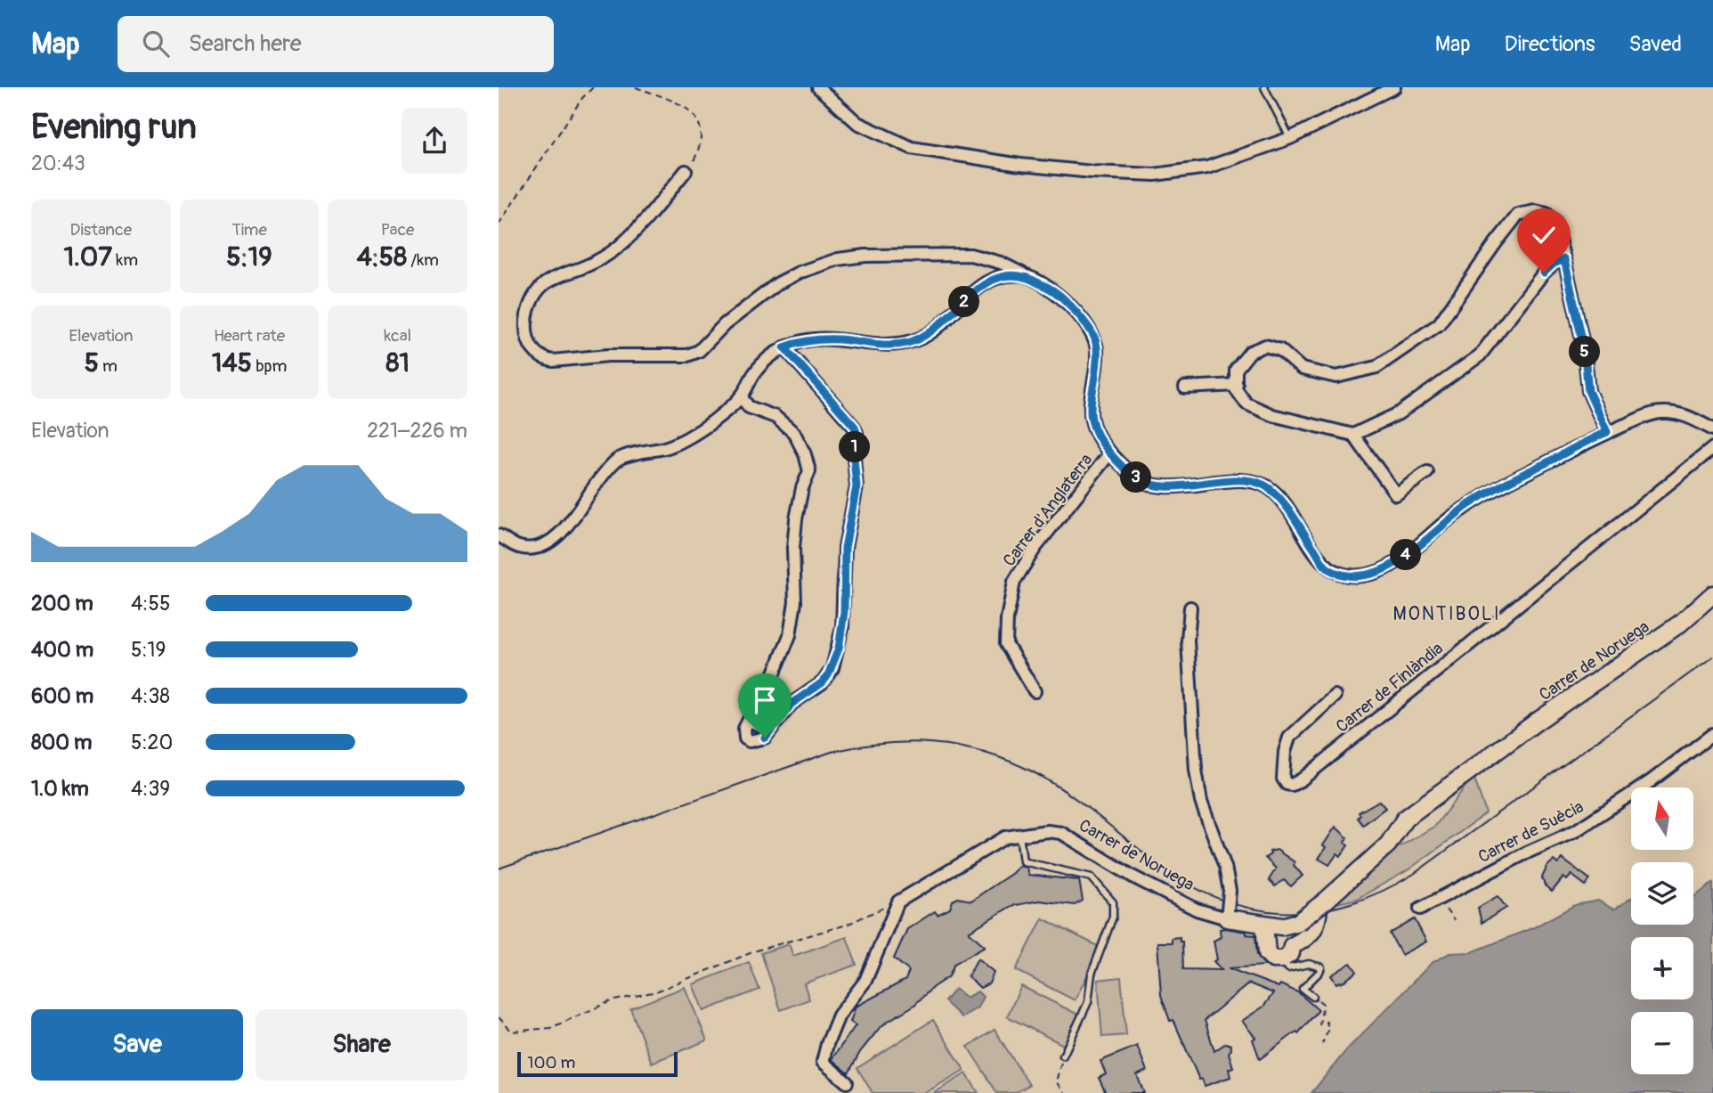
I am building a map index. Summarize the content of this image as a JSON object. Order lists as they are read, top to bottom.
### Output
{
  "streets": {
    "street": [
      "Carrer d'Anglaterra",
      "Carrer de Noruega",
      "Carrer de Finlàndia",
      "Carrer de Suècia"
    ]
  },
  "districts": ["MONTIBOLI"],
  "scale_bar": "100 m",
  "north": "top",
  "page": {
    "header": "Map",
    "search": "Search here",
    "nav": ["Map", "Directions", "Saved"],
    "heading": ["Evening run", "20:43"],
    "stats": [
      ["Distance", "1.07 km"],
      ["Time", "5:19"],
      ["Pace", "4:58 /km"],
      ["Elevation", "5 m"],
      ["Heart rate", "145 bpm"],
      ["kcal", "81"]
    ],
    "pins": [
      "2",
      "5",
      "1",
      "3",
      "4"
    ],
    "chart": ["Elevation", "221–226 m"],
    "list": [
      {
        "name": "200 m",
        "note": "4:55"
      },
      {
        "name": "400 m",
        "note": "5:19"
      },
      {
        "name": "600 m",
        "note": "4:38"
      },
      {
        "name": "800 m",
        "note": "5:20"
      },
      {
        "name": "1.0 km",
        "note": "4:39"
      }
    ],
    "map_buttons": ["+", "−"],
    "buttons": ["Save", "Share"],
    "scale": "100 m"
  }
}
